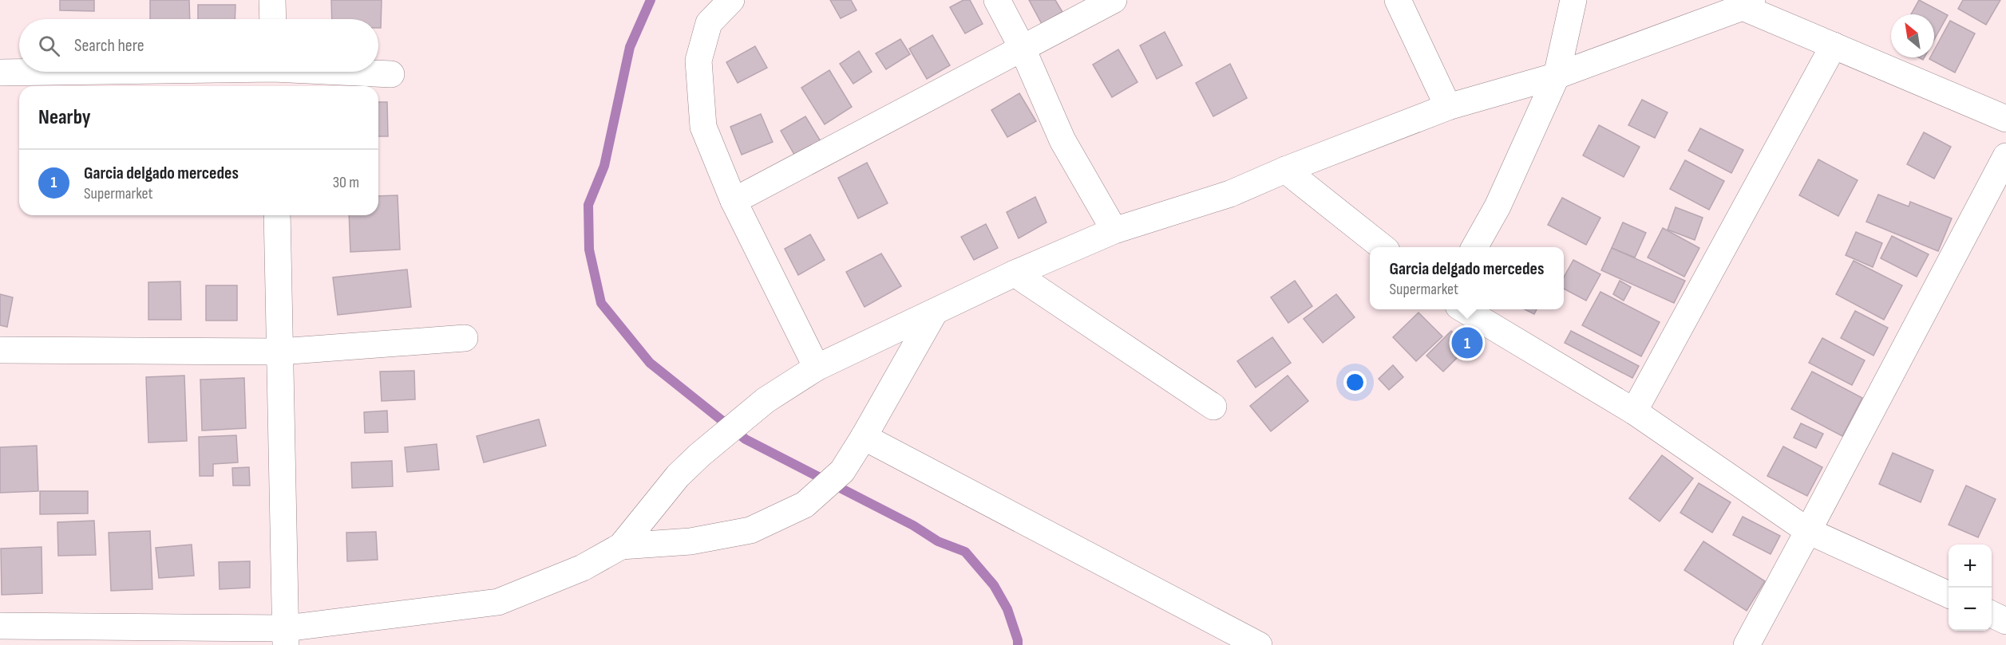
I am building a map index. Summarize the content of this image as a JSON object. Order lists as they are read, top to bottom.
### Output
{
  "north": "top left",
  "page": {
    "search": "Search here",
    "heading": "Nearby",
    "list": [
      {
        "mark": "1",
        "name": "Garcia delgado mercedes",
        "note": "Supermarket",
        "value": "30 m"
      }
    ],
    "popup": ["Garcia delgado mercedes", "Supermarket"],
    "pins": "1",
    "map_buttons": ["+", "−"]
  }
}
